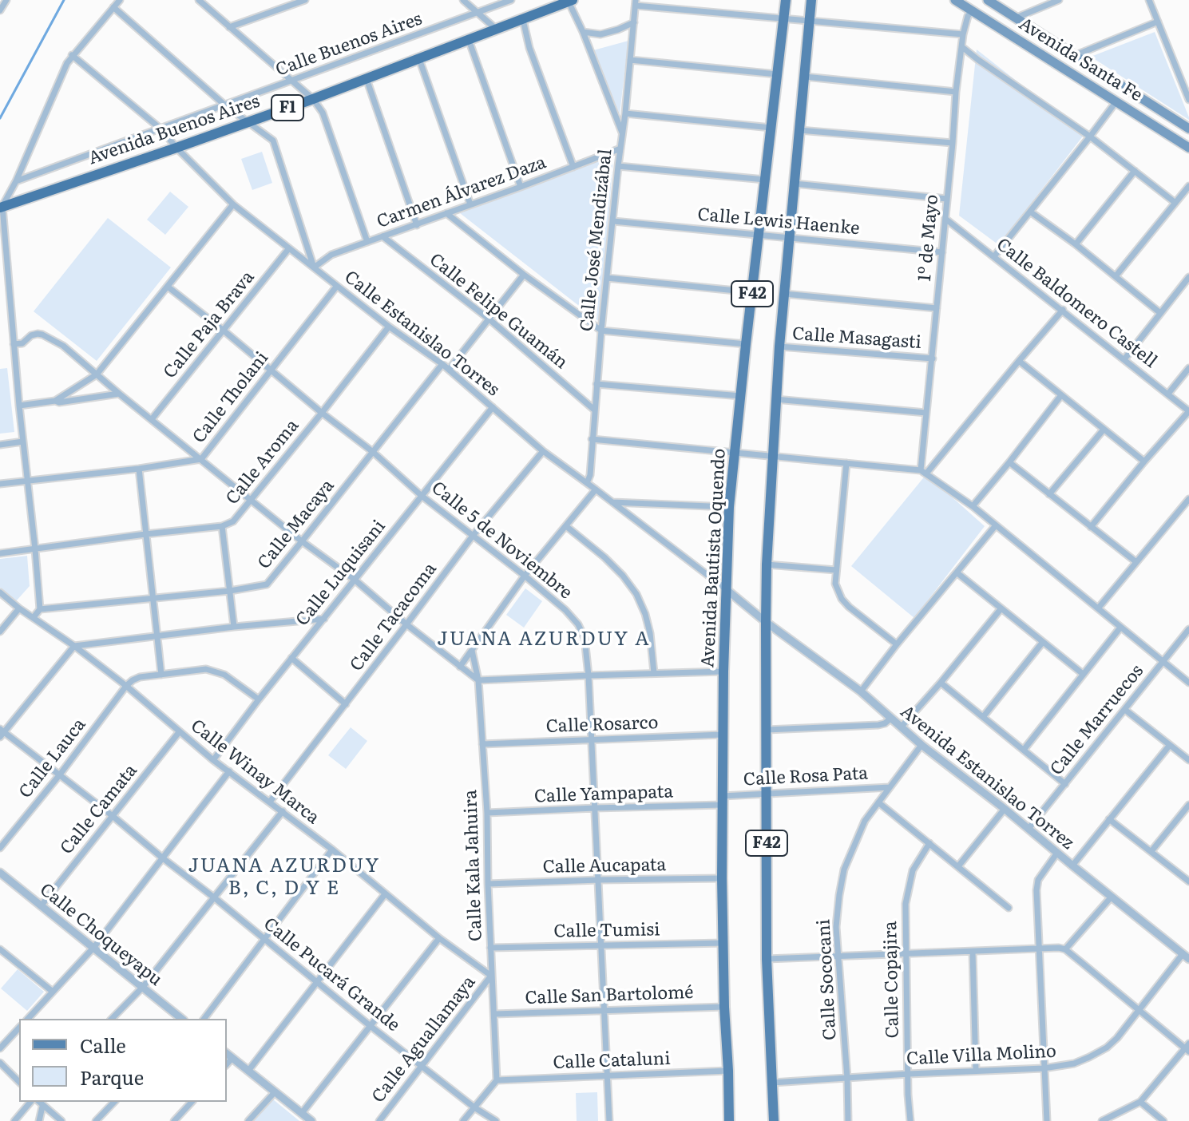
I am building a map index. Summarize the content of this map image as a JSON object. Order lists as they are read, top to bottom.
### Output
{
  "streets": {
    "highway": ["F1", "Avenida Buenos Aires"],
    "main road": ["Avenida Santa Fe", "F42", "Avenida Bautista Oquendo"],
    "street": [
      "Calle Buenos Aires",
      "Carmen Álvarez Daza",
      "Calle Lewis Haenke",
      "1º de Mayo",
      "Calle José Mendizábal",
      "Calle Baldomero Castell",
      "Calle Felipe Guamán",
      "Calle Paja Brava",
      "Calle Estanislao Torres",
      "Calle Masagasti",
      "Calle Tholani",
      "Calle Aroma",
      "Calle Macaya",
      "Calle 5 de Noviembre",
      "Calle Luquisani",
      "Calle Tacacoma",
      "Calle Marruecos",
      "Calle Rosarco",
      "Calle Lauca",
      "Calle Winay Marca",
      "Calle Rosa Pata",
      "Avenida Estanislao Torrez",
      "Calle Yampapata",
      "Calle Camata",
      "Calle Kala Jahuira",
      "Calle Aucapata",
      "Calle Tumisi",
      "Calle Choqueyapu",
      "Calle Pucará Grande",
      "Calle Sococani",
      "Calle Copajira",
      "Calle San Bartolomé",
      "Calle Aguallamaya",
      "Calle Villa Molino",
      "Calle Cataluni"
    ]
  },
  "crossings": [
    ["Calle Buenos Aires", "Calle Estanislao Torres"],
    ["Avenida Santa Fe", "1º de Mayo"],
    ["Avenida Buenos Aires", "Calle Estanislao Torres"],
    ["Carmen Álvarez Daza", "Calle José Mendizábal"],
    ["Carmen Álvarez Daza", "Calle Felipe Guamán"],
    ["Carmen Álvarez Daza", "Calle Estanislao Torres"],
    ["Calle Lewis Haenke", "1º de Mayo"],
    ["Calle Lewis Haenke", "Calle José Mendizábal"],
    ["Calle Lewis Haenke", "F42"],
    ["Calle Lewis Haenke", "Avenida Bautista Oquendo"],
    ["1º de Mayo", "Calle Baldomero Castell"],
    ["1º de Mayo", "Calle Masagasti"],
    ["Calle José Mendizábal", "Calle Felipe Guamán"],
    ["Calle José Mendizábal", "Calle Estanislao Torres"],
    ["F42", "Calle Estanislao Torres"],
    ["F42", "Calle Masagasti"],
    ["F42", "Calle Rosa Pata"],
    ["F42", "Avenida Estanislao Torrez"],
    ["F42", "Calle Villa Molino"],
    ["Calle Paja Brava", "Calle Estanislao Torres"],
    ["Calle Paja Brava", "Calle 5 de Noviembre"],
    ["Calle Estanislao Torres", "Calle Tholani"],
    ["Calle Estanislao Torres", "Calle Aroma"],
    ["Calle Estanislao Torres", "Calle Macaya"],
    ["Calle Estanislao Torres", "Avenida Bautista Oquendo"],
    ["Calle Estanislao Torres", "Calle Luquisani"],
    ["Calle Estanislao Torres", "Calle Tacacoma"],
    ["Calle Estanislao Torres", "Avenida Estanislao Torrez"],
    ["Calle Tholani", "Calle 5 de Noviembre"],
    ["Calle Aroma", "Calle 5 de Noviembre"],
    ["Calle Macaya", "Calle 5 de Noviembre"],
    ["Calle 5 de Noviembre", "Calle Luquisani"],
    ["Calle 5 de Noviembre", "Calle Tacacoma"],
    ["Calle 5 de Noviembre", "Calle Rosarco"],
    ["Calle 5 de Noviembre", "Calle Yampapata"],
    ["Calle 5 de Noviembre", "Calle Aucapata"],
    ["Calle 5 de Noviembre", "Calle Tumisi"],
    ["Calle 5 de Noviembre", "Calle San Bartolomé"],
    ["Calle 5 de Noviembre", "Calle Cataluni"],
    ["Avenida Bautista Oquendo", "Calle Rosarco"],
    ["Avenida Bautista Oquendo", "Calle Rosa Pata"],
    ["Avenida Bautista Oquendo", "Calle Yampapata"],
    ["Avenida Bautista Oquendo", "Calle Aucapata"],
    ["Avenida Bautista Oquendo", "Calle Tumisi"],
    ["Avenida Bautista Oquendo", "Calle San Bartolomé"],
    ["Avenida Bautista Oquendo", "Calle Cataluni"],
    ["Calle Luquisani", "Calle Winay Marca"],
    ["Calle Tacacoma", "Calle Winay Marca"],
    ["Calle Marruecos", "Avenida Estanislao Torrez"],
    ["Calle Rosarco", "Calle Kala Jahuira"],
    ["Calle Lauca", "Calle Winay Marca"],
    ["Calle Lauca", "Calle Pucará Grande"],
    ["Calle Winay Marca", "Calle Camata"],
    ["Calle Winay Marca", "Calle Kala Jahuira"],
    ["Calle Winay Marca", "Calle Aguallamaya"],
    ["Calle Rosa Pata", "Calle Yampapata"],
    ["Calle Rosa Pata", "Calle Sococani"],
    ["Avenida Estanislao Torrez", "Calle Sococani"],
    ["Avenida Estanislao Torrez", "Calle Villa Molino"],
    ["Calle Yampapata", "Calle Kala Jahuira"],
    ["Calle Camata", "Calle Choqueyapu"],
    ["Calle Camata", "Calle Pucará Grande"],
    ["Calle Kala Jahuira", "Calle Aucapata"],
    ["Calle Kala Jahuira", "Calle Tumisi"],
    ["Calle Kala Jahuira", "Calle San Bartolomé"],
    ["Calle Kala Jahuira", "Calle Aguallamaya"],
    ["Calle Kala Jahuira", "Calle Cataluni"],
    ["Calle Pucará Grande", "Calle Aguallamaya"],
    ["Calle Sococani", "Calle Villa Molino"],
    ["Calle Copajira", "Calle Villa Molino"]
  ],
  "districts": ["JUANA AZURDUY A", "JUANA AZURDUY B, C, D Y E"],
  "legend": ["Calle", "Parque"]
}
